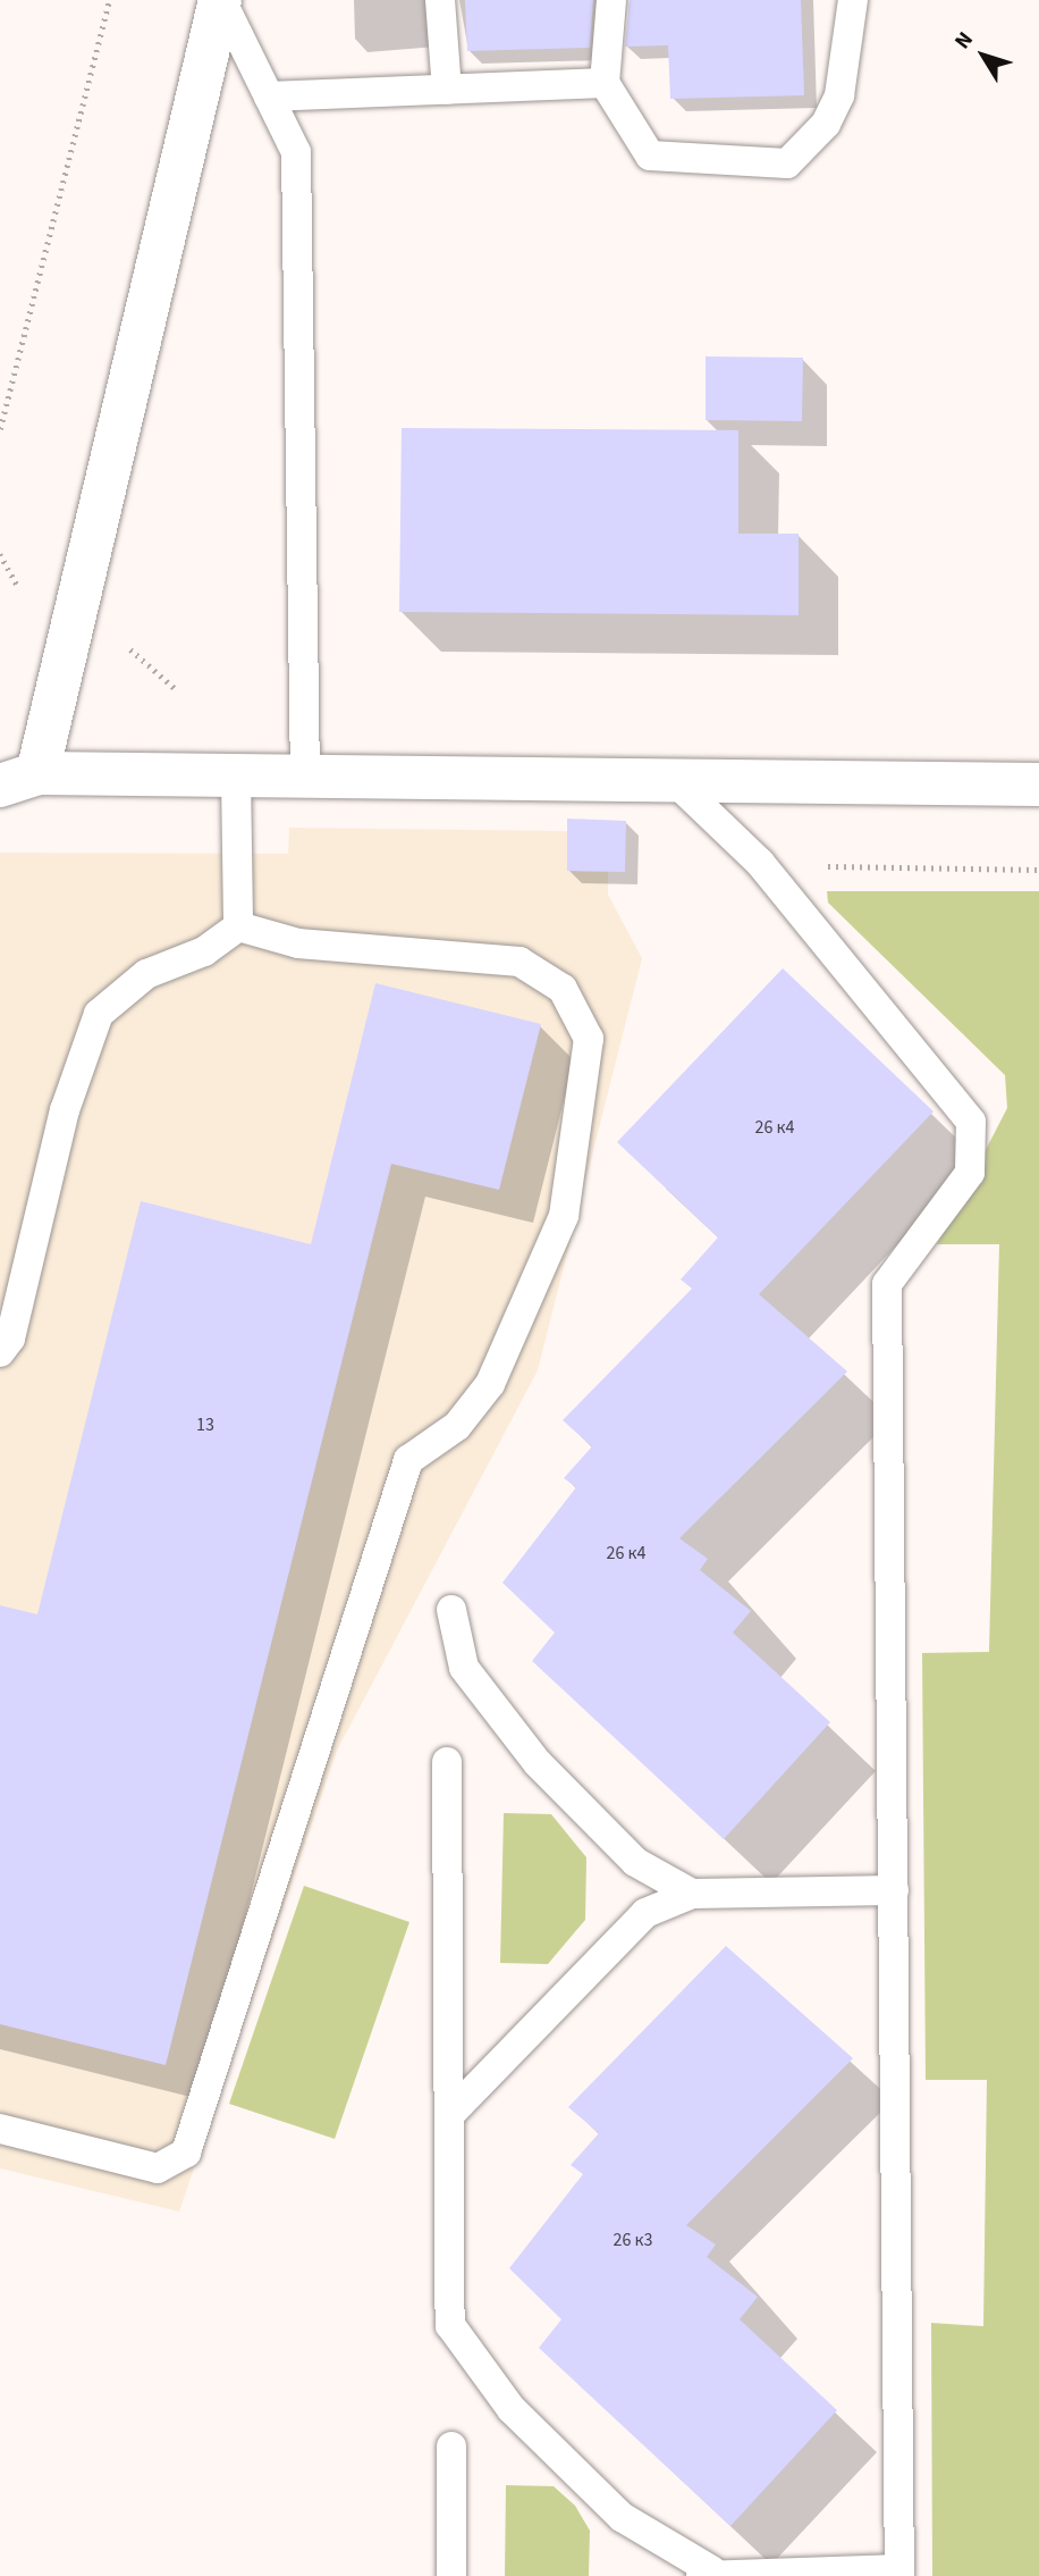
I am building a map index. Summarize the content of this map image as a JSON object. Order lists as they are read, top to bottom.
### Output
{
  "house_numbers": [
    "26 к4",
    "13",
    "26 к4",
    "26 к3"
  ],
  "north": "top left"
}
